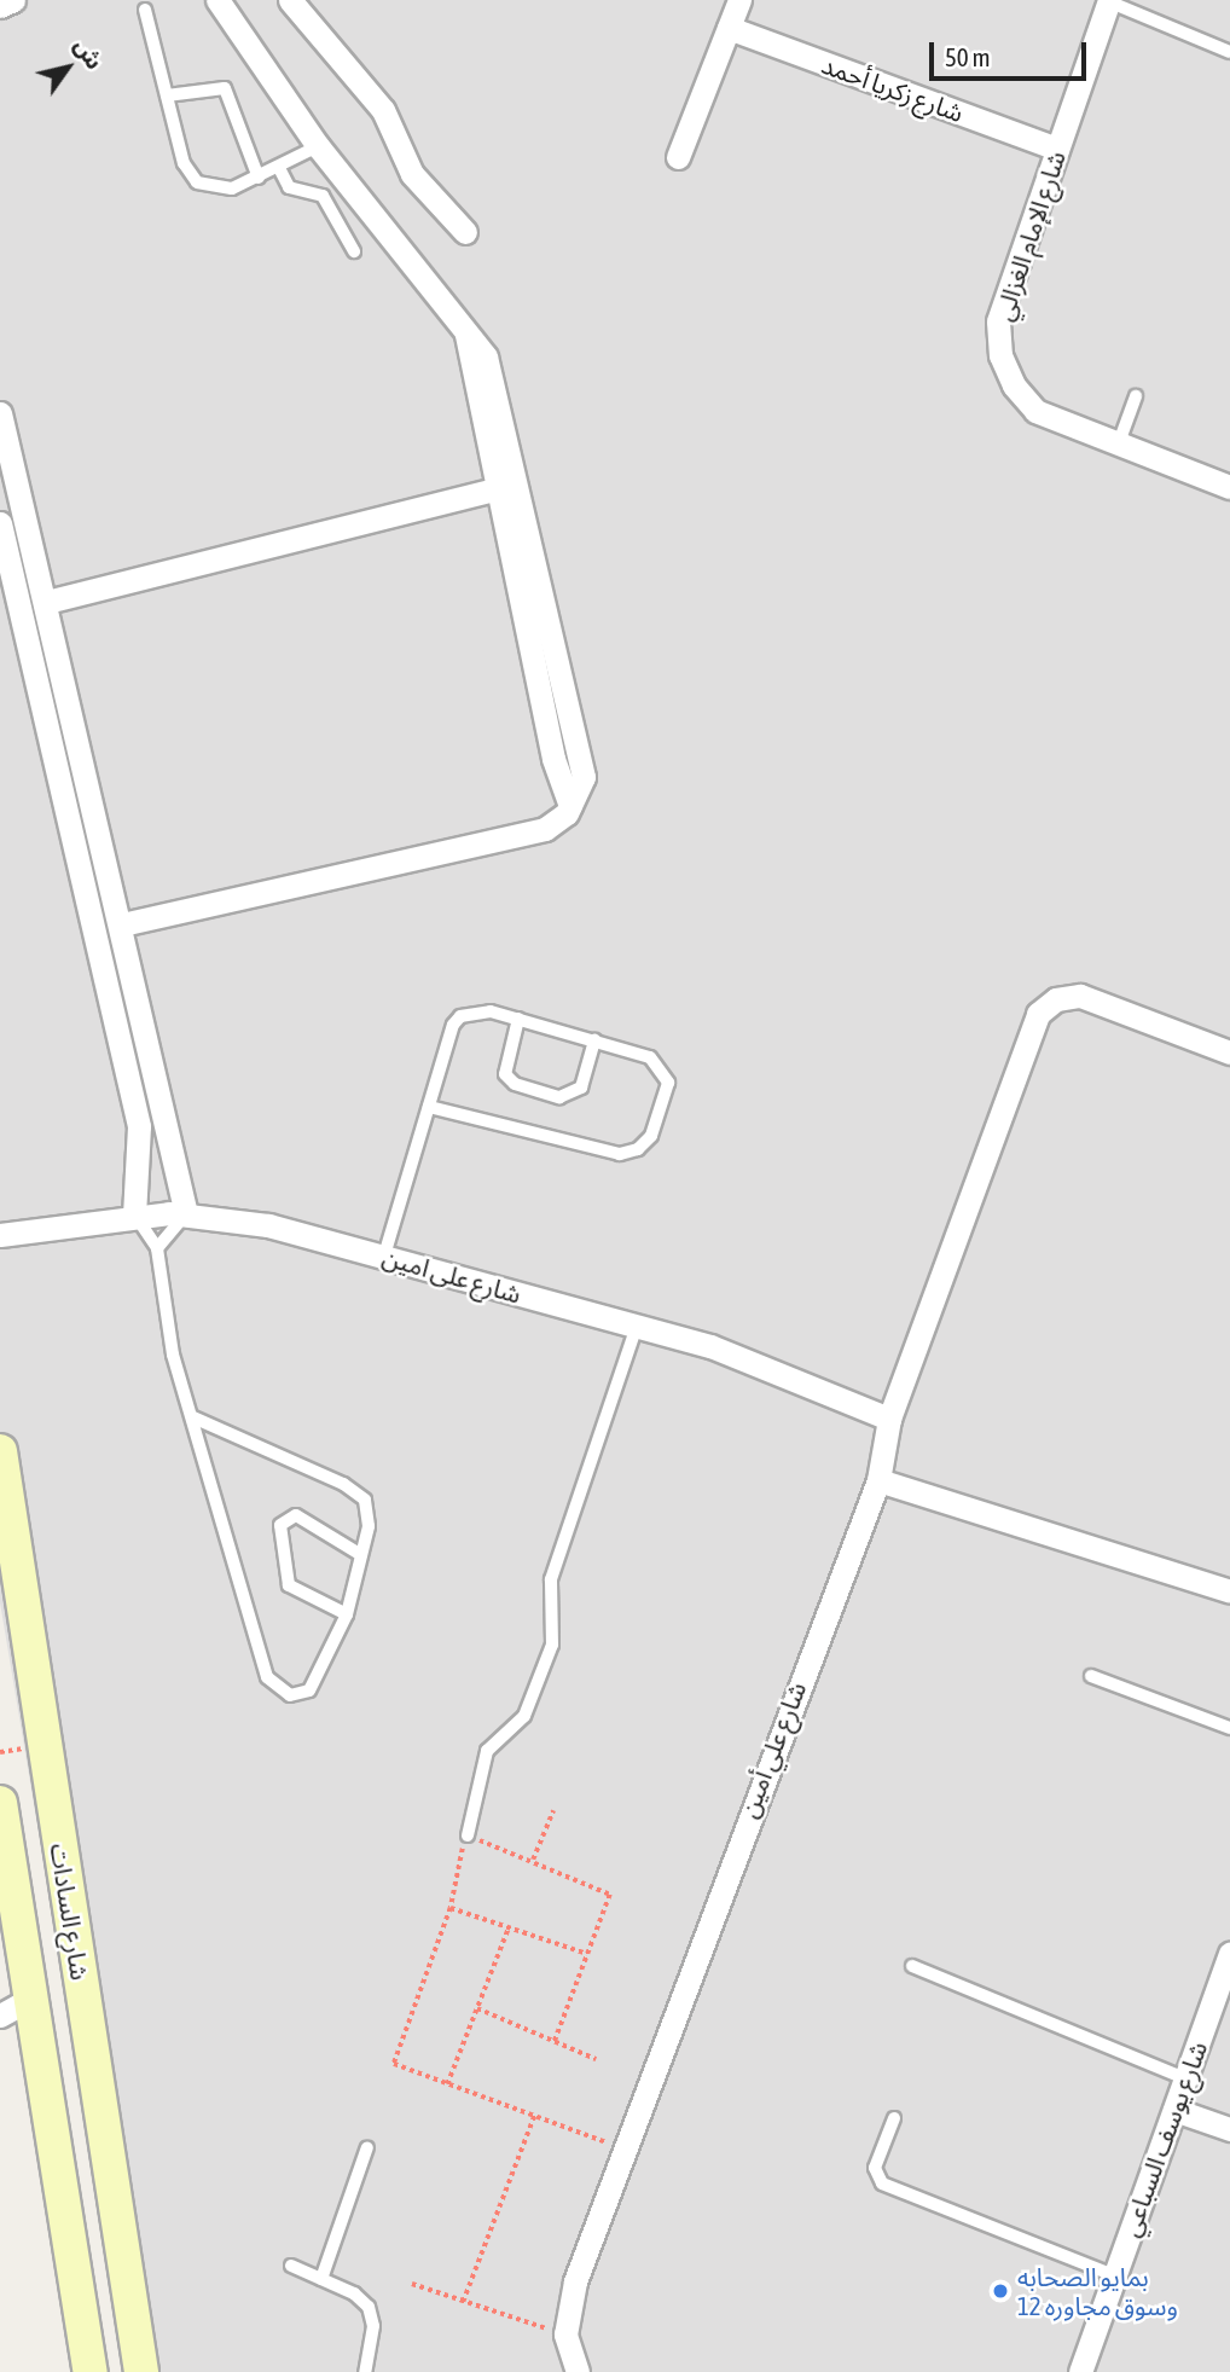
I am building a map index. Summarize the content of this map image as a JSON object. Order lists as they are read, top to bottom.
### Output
{
  "streets": {
    "main road": ["شارع السادات"],
    "street": [
      "شارع زكريا أحمد",
      "شارع الإمام الغزالي",
      "شارع على امين",
      "شارع علي أمين",
      "شارع يوسف السباعي"
    ]
  },
  "crossings": [
    ["شارع زكريا أحمد", "شارع الإمام الغزالي"],
    ["شارع على امين", "شارع علي أمين"]
  ],
  "places": ["بمايو الصحابه وسوق مجاوره 12"],
  "scale_bar": "50 m",
  "north": "top right"
}
